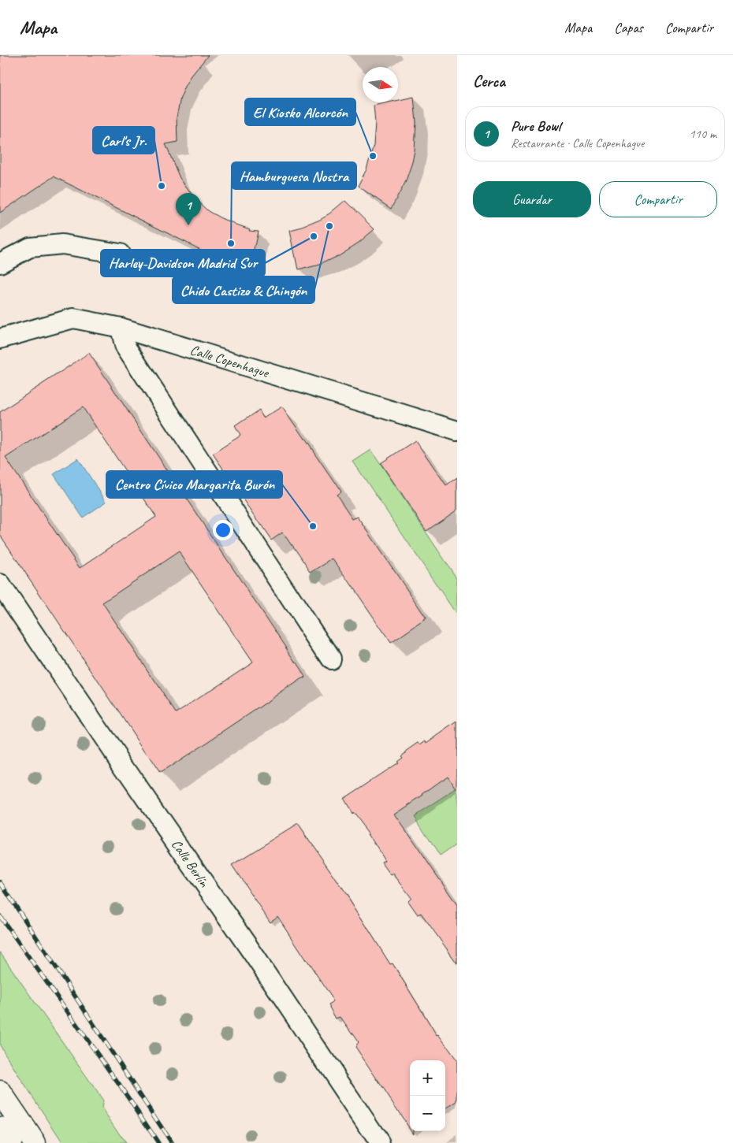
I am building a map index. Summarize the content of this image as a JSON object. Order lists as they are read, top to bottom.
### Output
{
  "streets": {
    "street": ["Calle Copenhague", "Calle Berlín"]
  },
  "places": [
    "El Kiosko Alcorcón",
    "Carl's Jr.",
    "Chido Castizo & Chingón",
    "Harley-Davidson Madrid Sur",
    "Hamburguesa Nostra",
    "Centro Cívico Margarita Burón"
  ],
  "north": "right",
  "page": {
    "header": "Mapa",
    "nav": ["Mapa", "Capas", "Compartir"],
    "heading": "Cerca",
    "list": [
      {
        "mark": "1",
        "name": "Pure Bowl",
        "note": "Restaurante · Calle Copenhague",
        "value": "110 m"
      }
    ],
    "buttons": ["Guardar", "Compartir"],
    "pins": "1",
    "map_buttons": ["+", "−"]
  }
}
